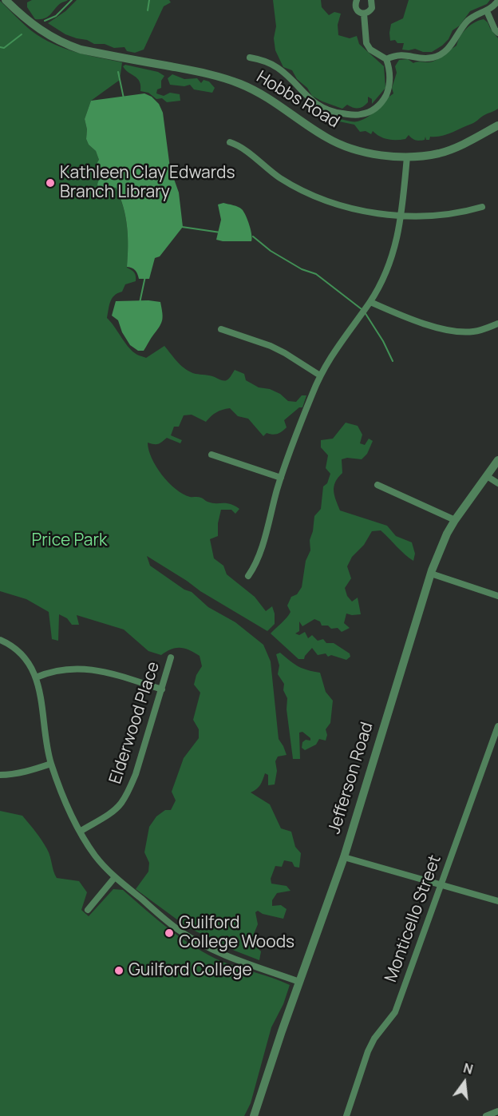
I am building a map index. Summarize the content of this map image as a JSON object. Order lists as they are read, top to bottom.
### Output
{
  "streets": {
    "street": [
      "Hobbs Road",
      "Elderwood Place",
      "Jefferson Road",
      "Monticello Street"
    ]
  },
  "parks": ["Price Park"],
  "places": ["Kathleen Clay Edwards Branch Library", "Guilford College Woods", "Guilford College"],
  "north": "top"
}
